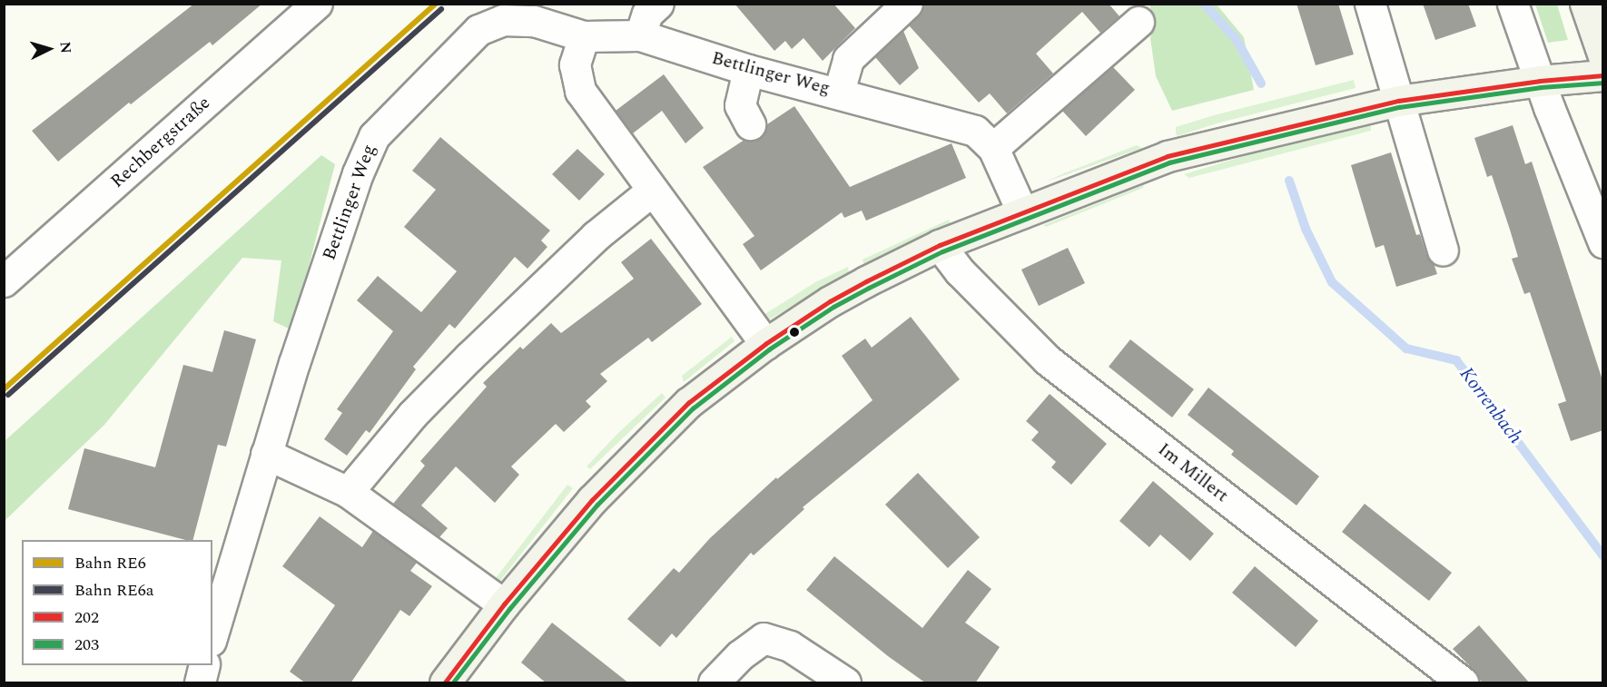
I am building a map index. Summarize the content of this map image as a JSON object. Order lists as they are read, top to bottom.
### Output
{
  "streets": {
    "street": ["Bettlinger Weg", "Rechbergstraße", "Im Millert"]
  },
  "water": ["Korrenbach"],
  "lines": [
    "rail line RE6",
    "rail line RE6a",
    "transit line 202",
    "transit line 203"
  ],
  "legend": [
    "Bahn RE6",
    "Bahn RE6a",
    "202",
    "203"
  ],
  "north": "right"
}
